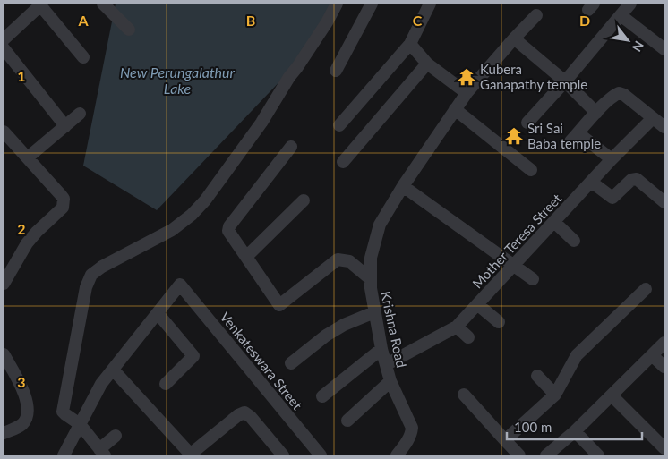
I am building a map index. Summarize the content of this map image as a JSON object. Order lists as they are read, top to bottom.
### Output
{
  "streets": {
    "street": ["Mother Teresa Street", "Krishna Road", "Venkateswara Street"]
  },
  "crossings": [
    ["Mother Teresa Street", "Krishna Road"]
  ],
  "water": ["New Perungalathur Lake"],
  "places": {
    "temple": ["Kubera Ganapathy temple", "Sri Sai Baba temple"]
  },
  "scale_bar": "100 m",
  "north": "bottom right",
  "grid": {
    "columns": [
      "A",
      "B",
      "C",
      "D"
    ],
    "rows": ["1", "2", "3"]
  }
}
